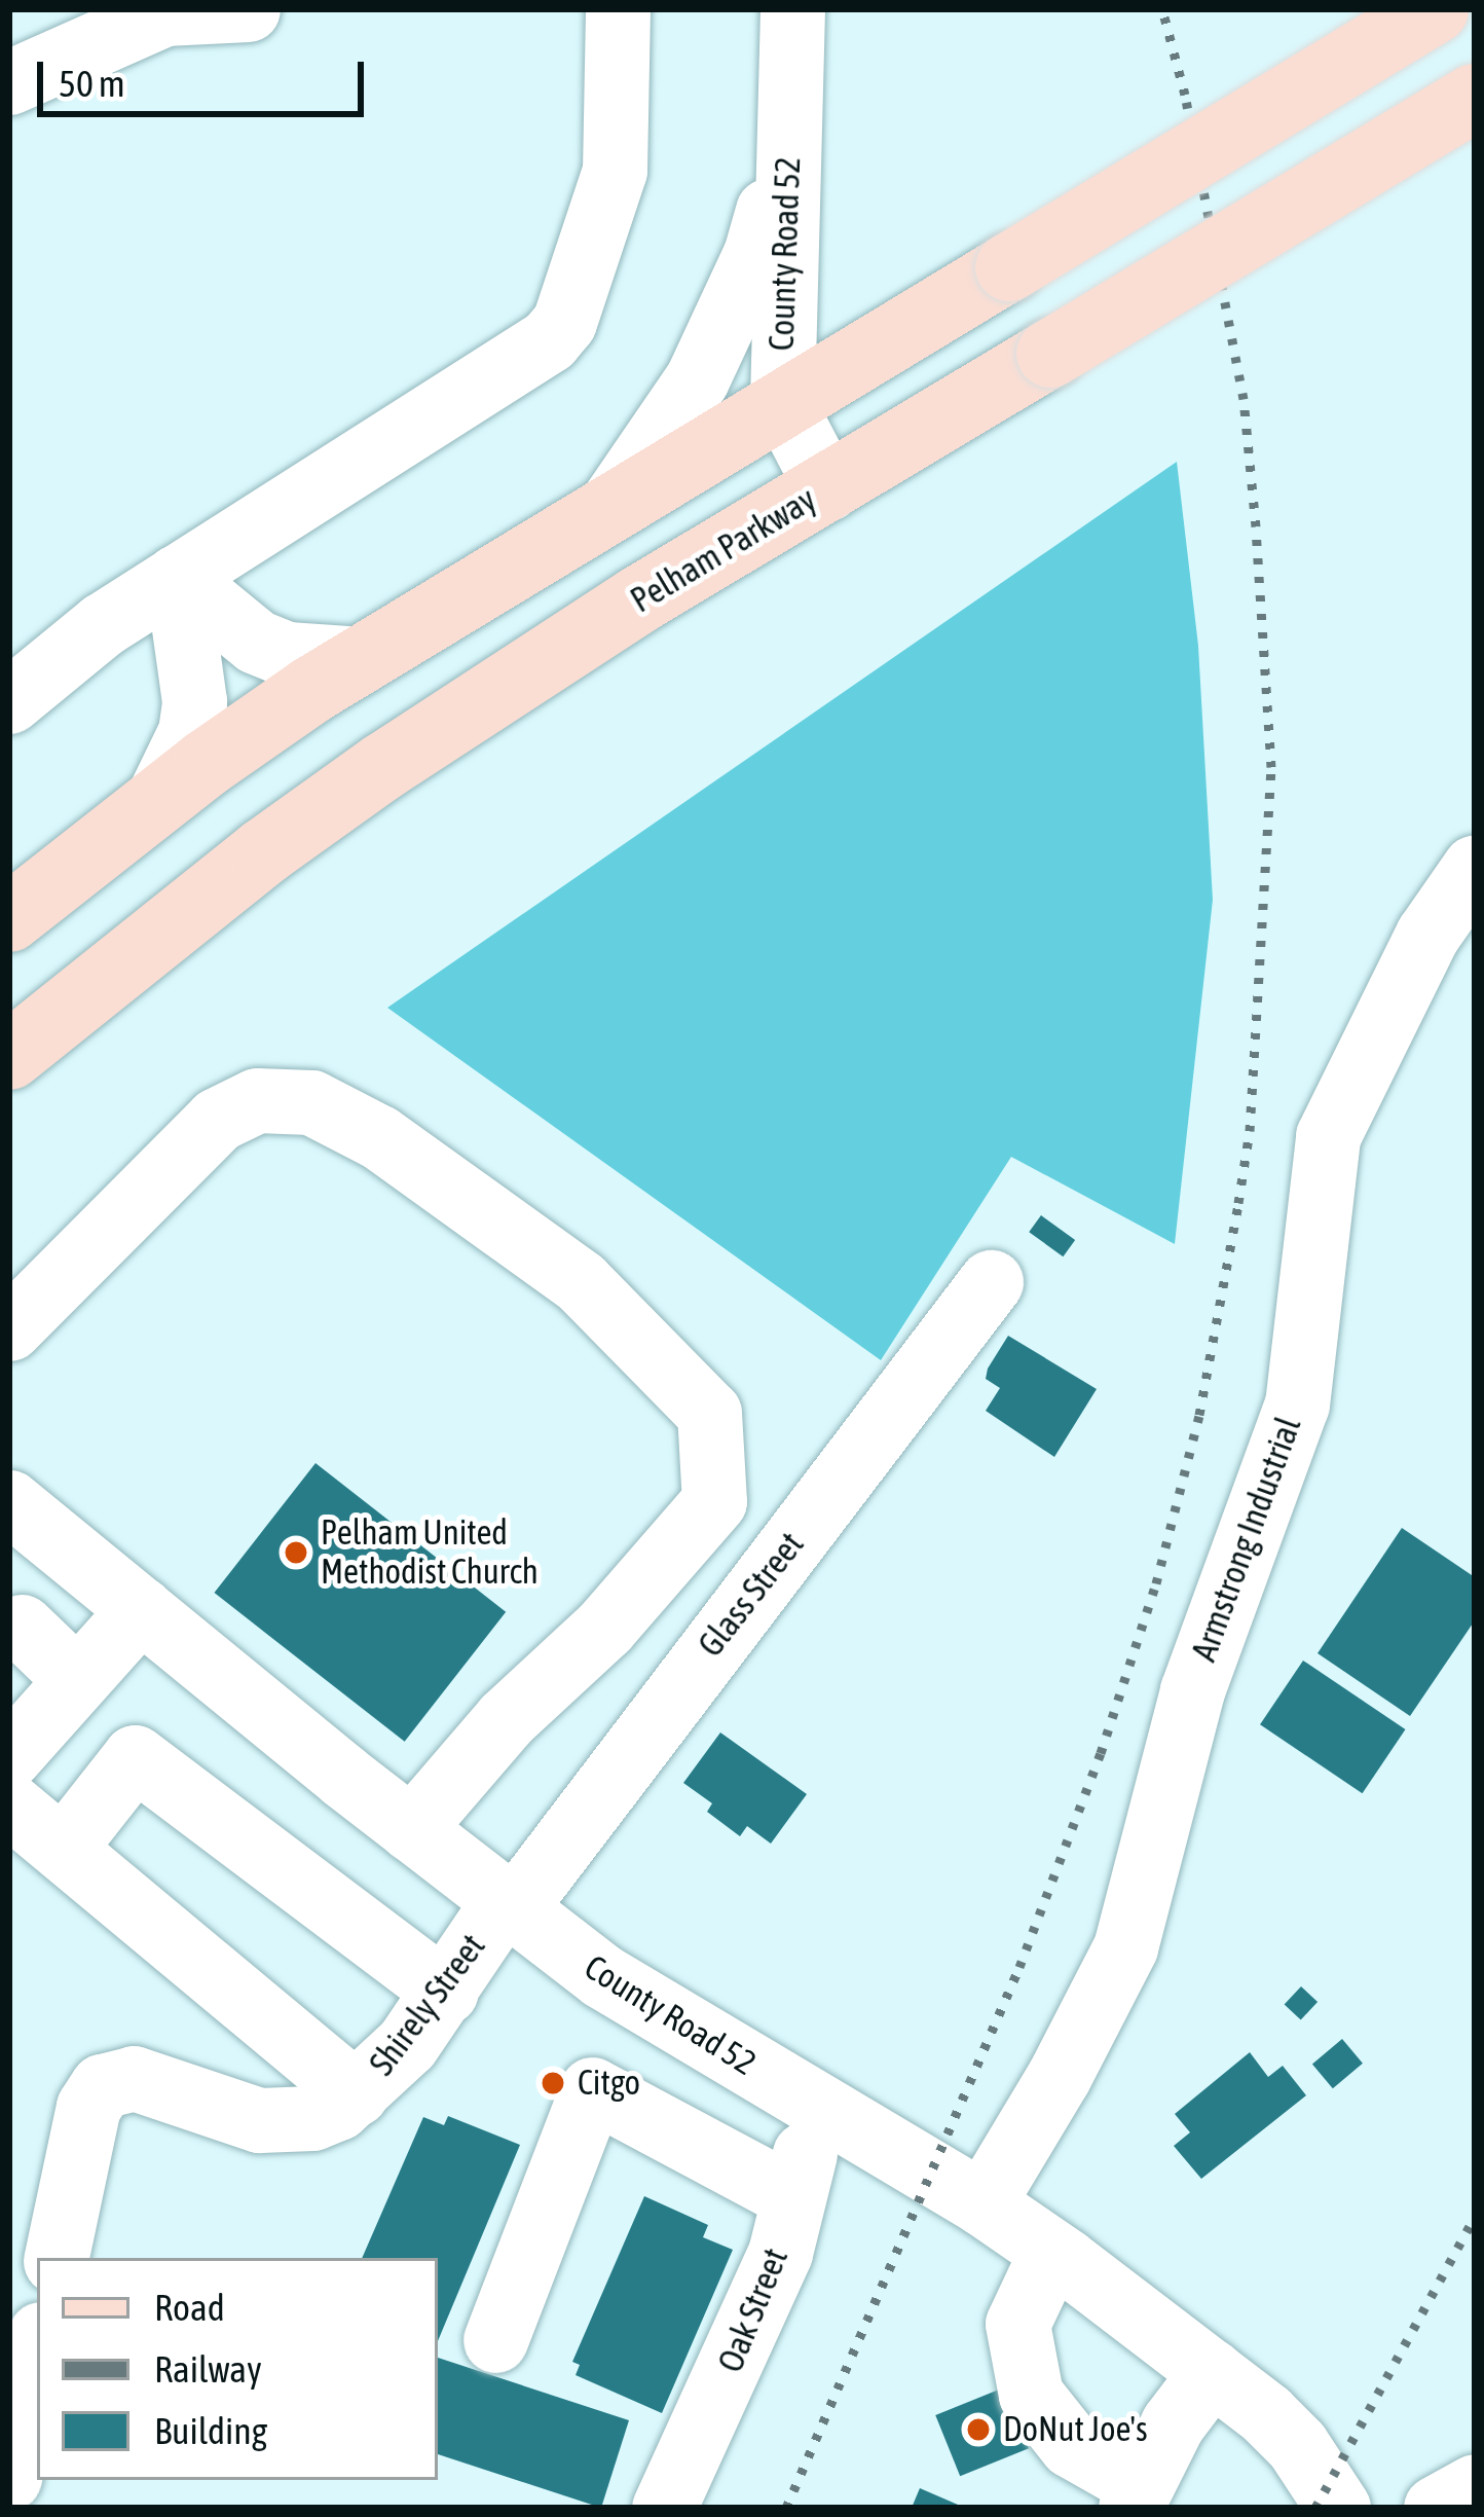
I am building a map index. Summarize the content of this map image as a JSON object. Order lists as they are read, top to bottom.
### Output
{
  "streets": {
    "main road": ["Pelham Parkway"],
    "street": [
      "County Road 52",
      "Armstrong Industrial",
      "Glass Street",
      "Shirely Street",
      "Oak Street"
    ]
  },
  "crossings": [
    ["County Road 52", "Pelham Parkway"],
    ["County Road 52", "Armstrong Industrial"],
    ["County Road 52", "Glass Street"],
    ["County Road 52", "Shirely Street"],
    ["County Road 52", "Oak Street"],
    ["Glass Street", "Shirely Street"]
  ],
  "places": ["Pelham United Methodist Church", "Citgo", "DoNut Joe's"],
  "legend": ["Road", "Railway", "Building"],
  "scale_bar": "50 m"
}
